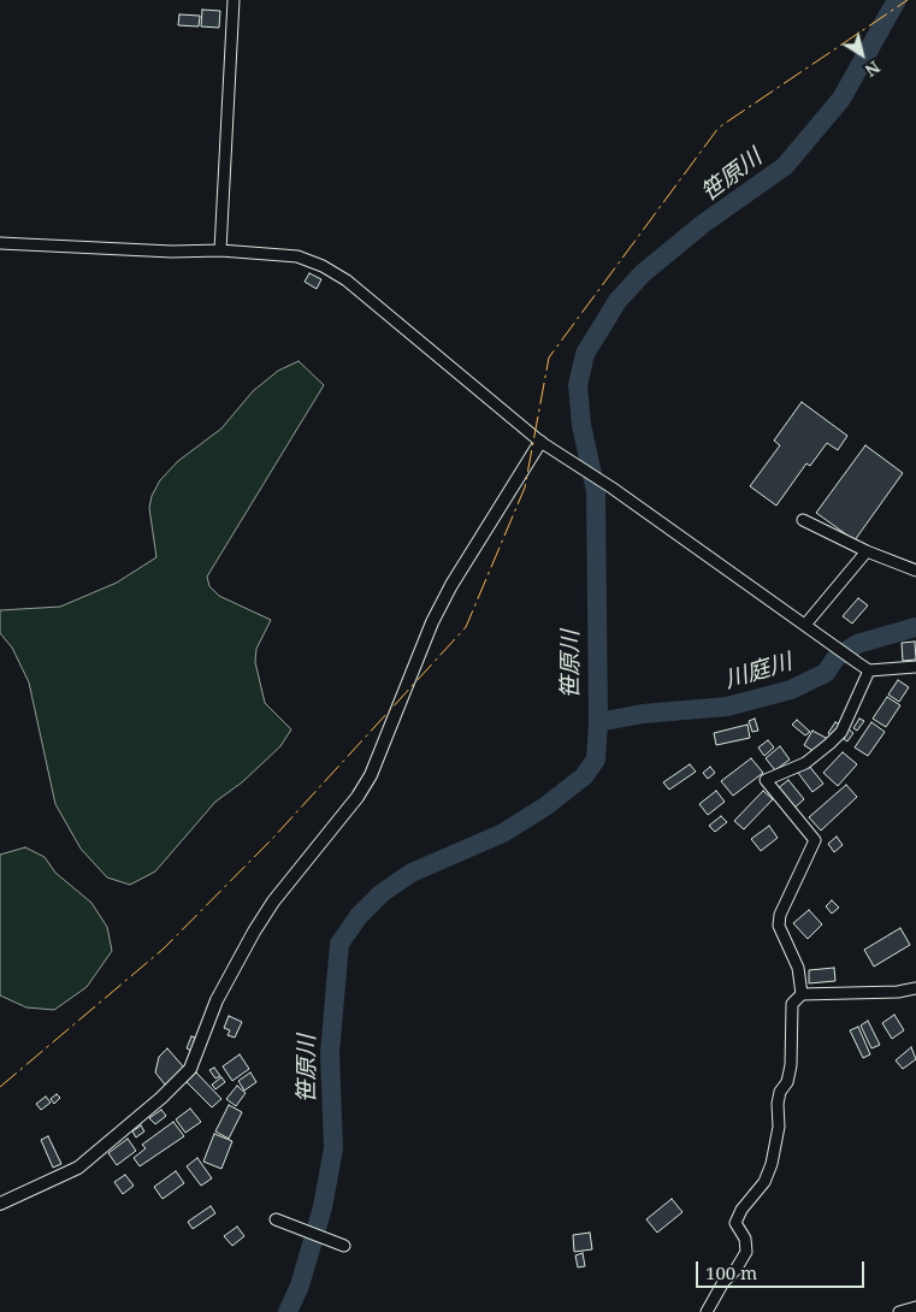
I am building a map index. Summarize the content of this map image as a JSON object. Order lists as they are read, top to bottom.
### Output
{
  "water": ["笹原川", "川庭川"],
  "scale_bar": "100 m",
  "north": "bottom right"
}
